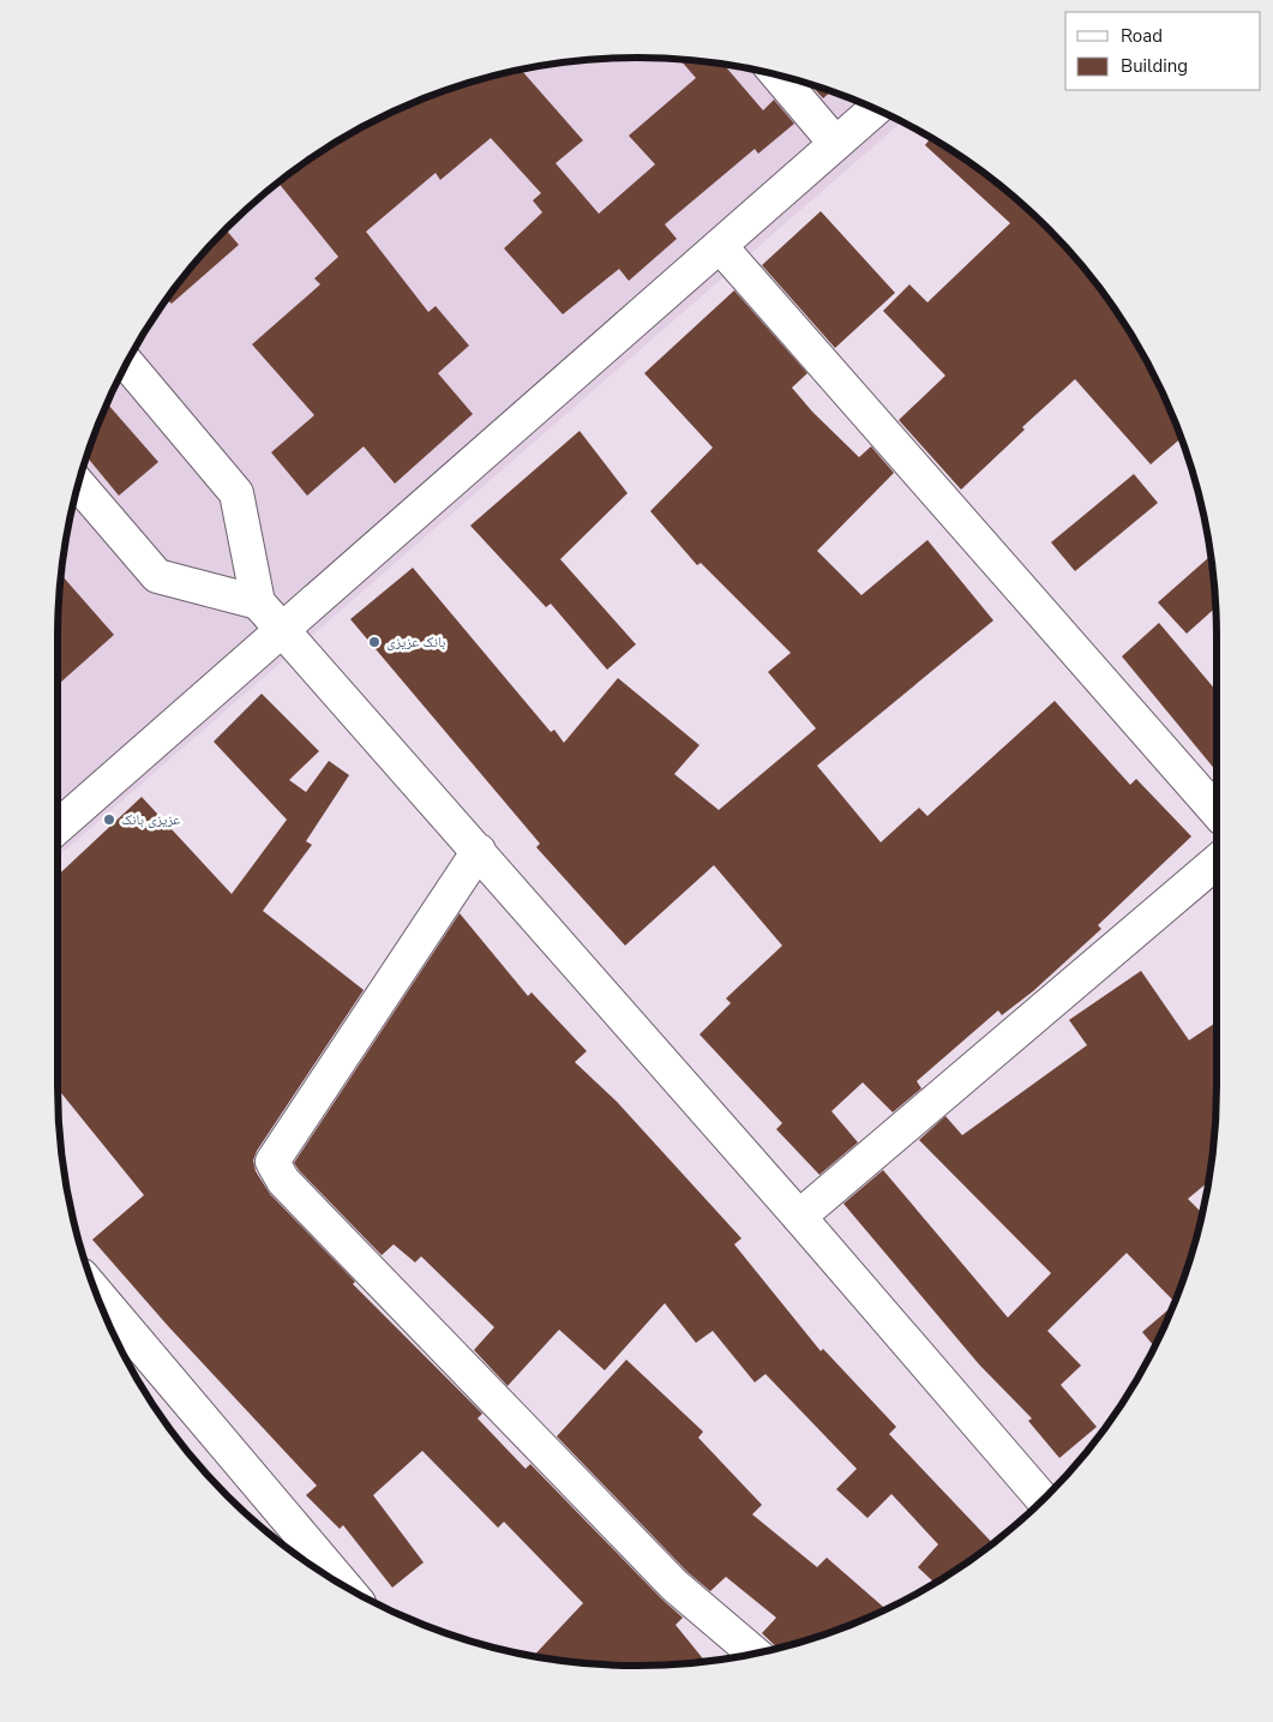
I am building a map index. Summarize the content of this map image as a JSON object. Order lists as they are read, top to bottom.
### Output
{
  "places": ["بانک عزیزی", "عزیزی بانک"],
  "legend": ["Road", "Building"]
}
